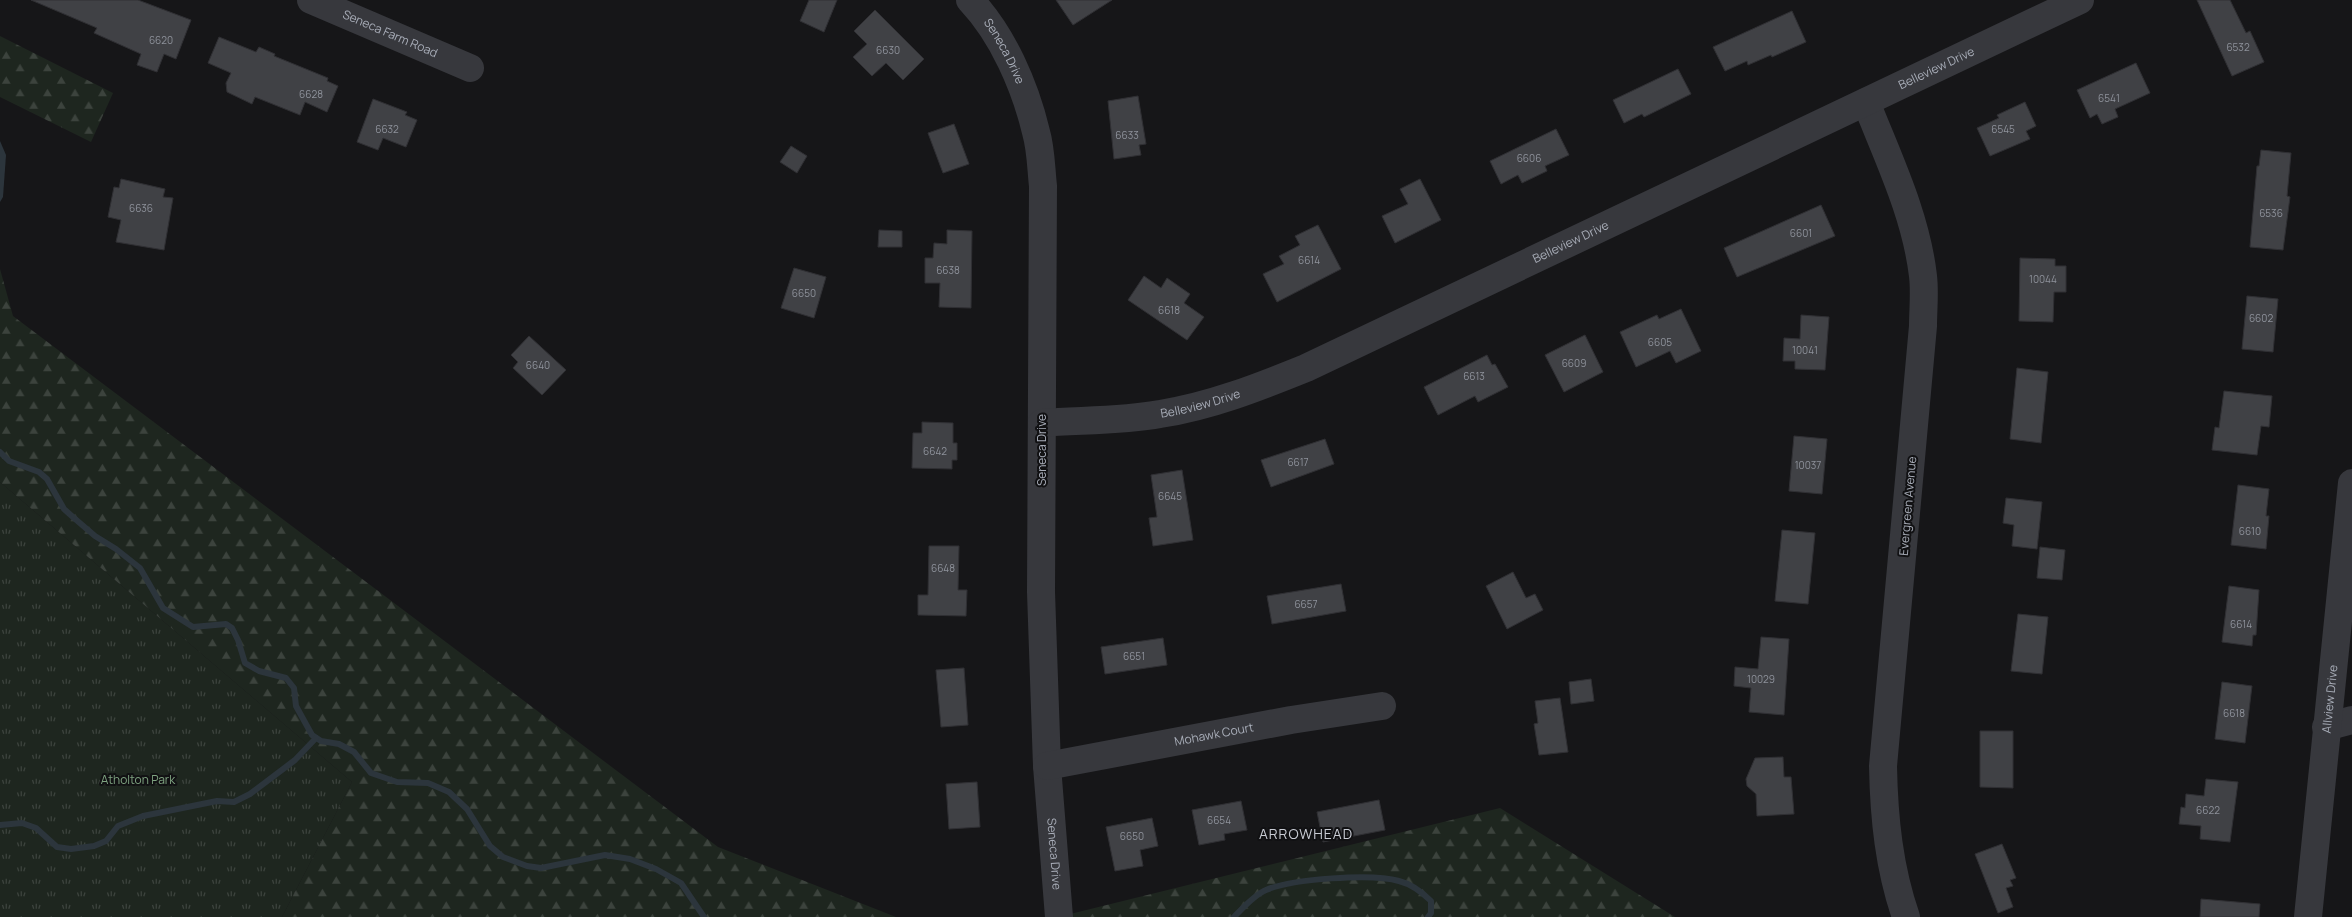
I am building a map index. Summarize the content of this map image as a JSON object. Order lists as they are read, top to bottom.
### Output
{
  "streets": {
    "street": [
      "Seneca Farm Road",
      "Seneca Drive",
      "Belleview Drive",
      "Evergreen Avenue",
      "Allview Drive",
      "Mohawk Court"
    ]
  },
  "crossings": [
    ["Seneca Drive", "Belleview Drive"],
    ["Seneca Drive", "Mohawk Court"],
    ["Belleview Drive", "Evergreen Avenue"]
  ],
  "districts": ["ARROWHEAD"],
  "parks": ["Atholton Park"],
  "house_numbers": [
    "6620",
    "6532",
    "6630",
    "6628",
    "6541",
    "6632",
    "6545",
    "6633",
    "6606",
    "6636",
    "6536",
    "6601",
    "6614",
    "6638",
    "10044",
    "6650",
    "6618",
    "6602",
    "6605",
    "10041",
    "6609",
    "6640",
    "6613",
    "6642",
    "6617",
    "10037",
    "6645",
    "6610",
    "6648",
    "6657",
    "6614",
    "6651",
    "10029",
    "6618",
    "6622",
    "6654",
    "6650"
  ]
}
